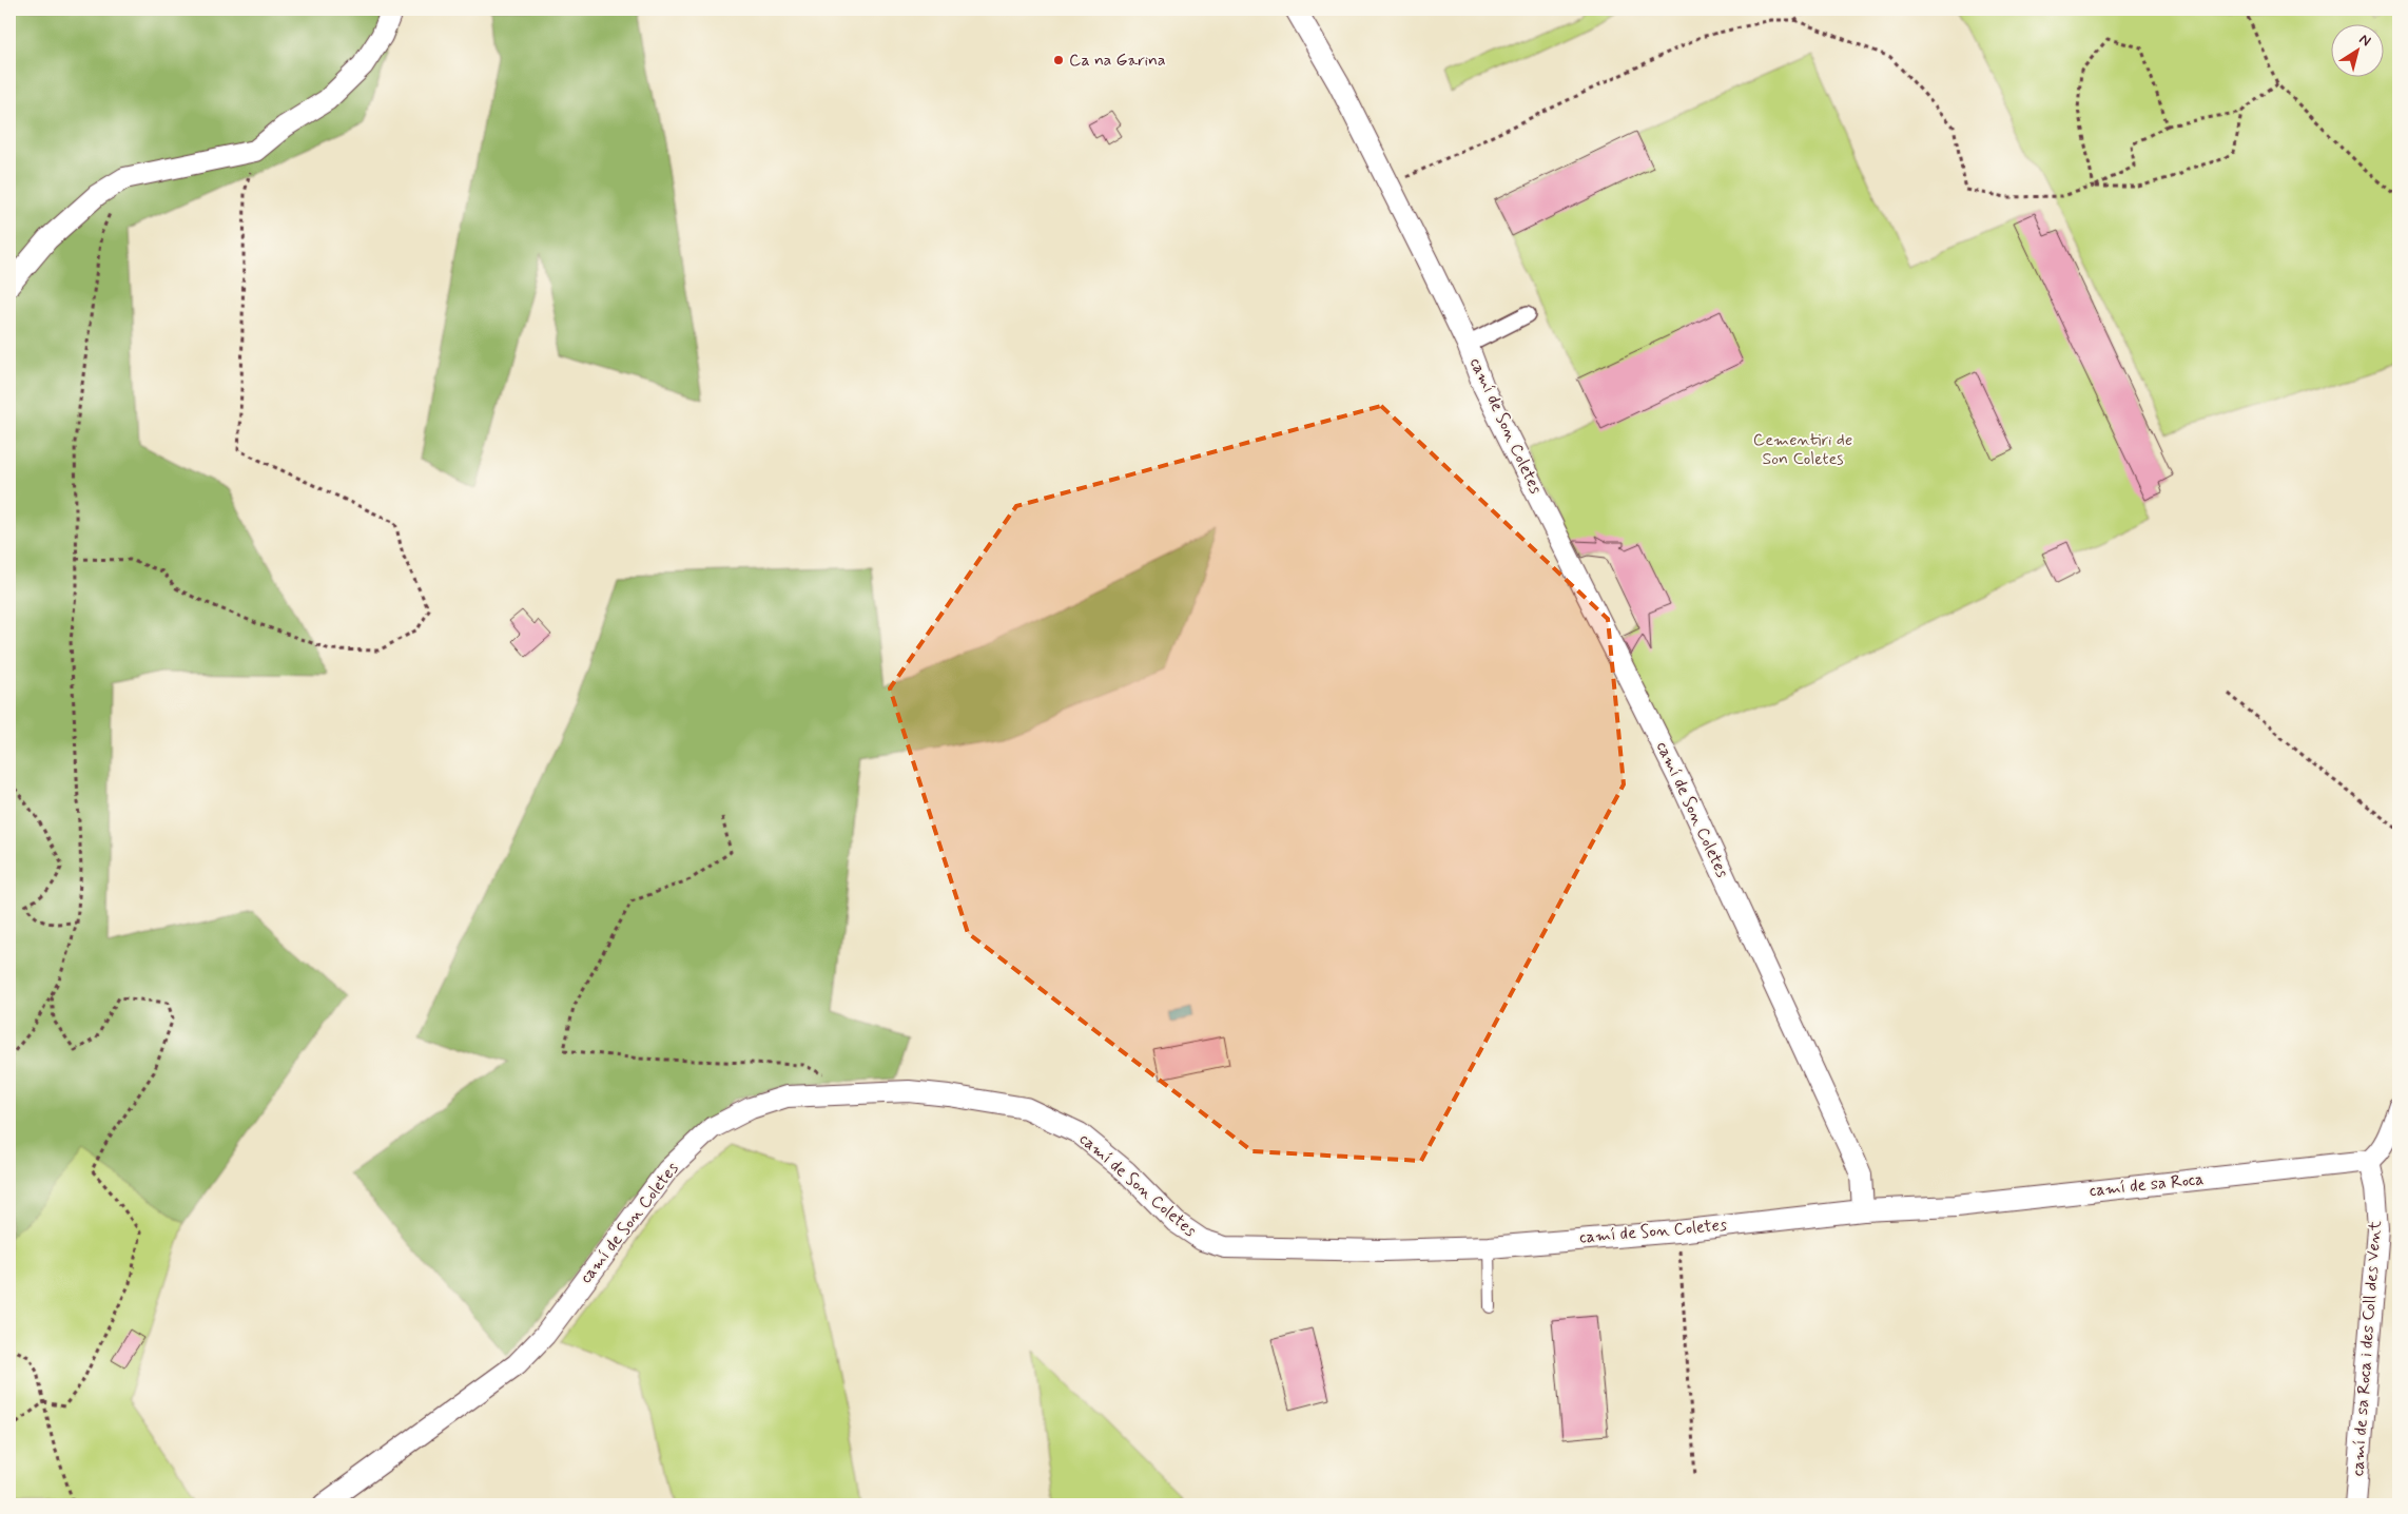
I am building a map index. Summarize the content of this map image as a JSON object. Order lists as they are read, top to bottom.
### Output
{
  "streets": {
    "street": ["camí de Son Coletes", "camí de sa Roca", "camí de sa Roca i des Coll des Vent"]
  },
  "crossings": [
    ["camí de Son Coletes", "camí de sa Roca"],
    ["camí de sa Roca", "camí de sa Roca i des Coll des Vent"]
  ],
  "parks": ["Cementiri de Son Coletes"],
  "places": ["Ca na Garina"],
  "north": "top right"
}
